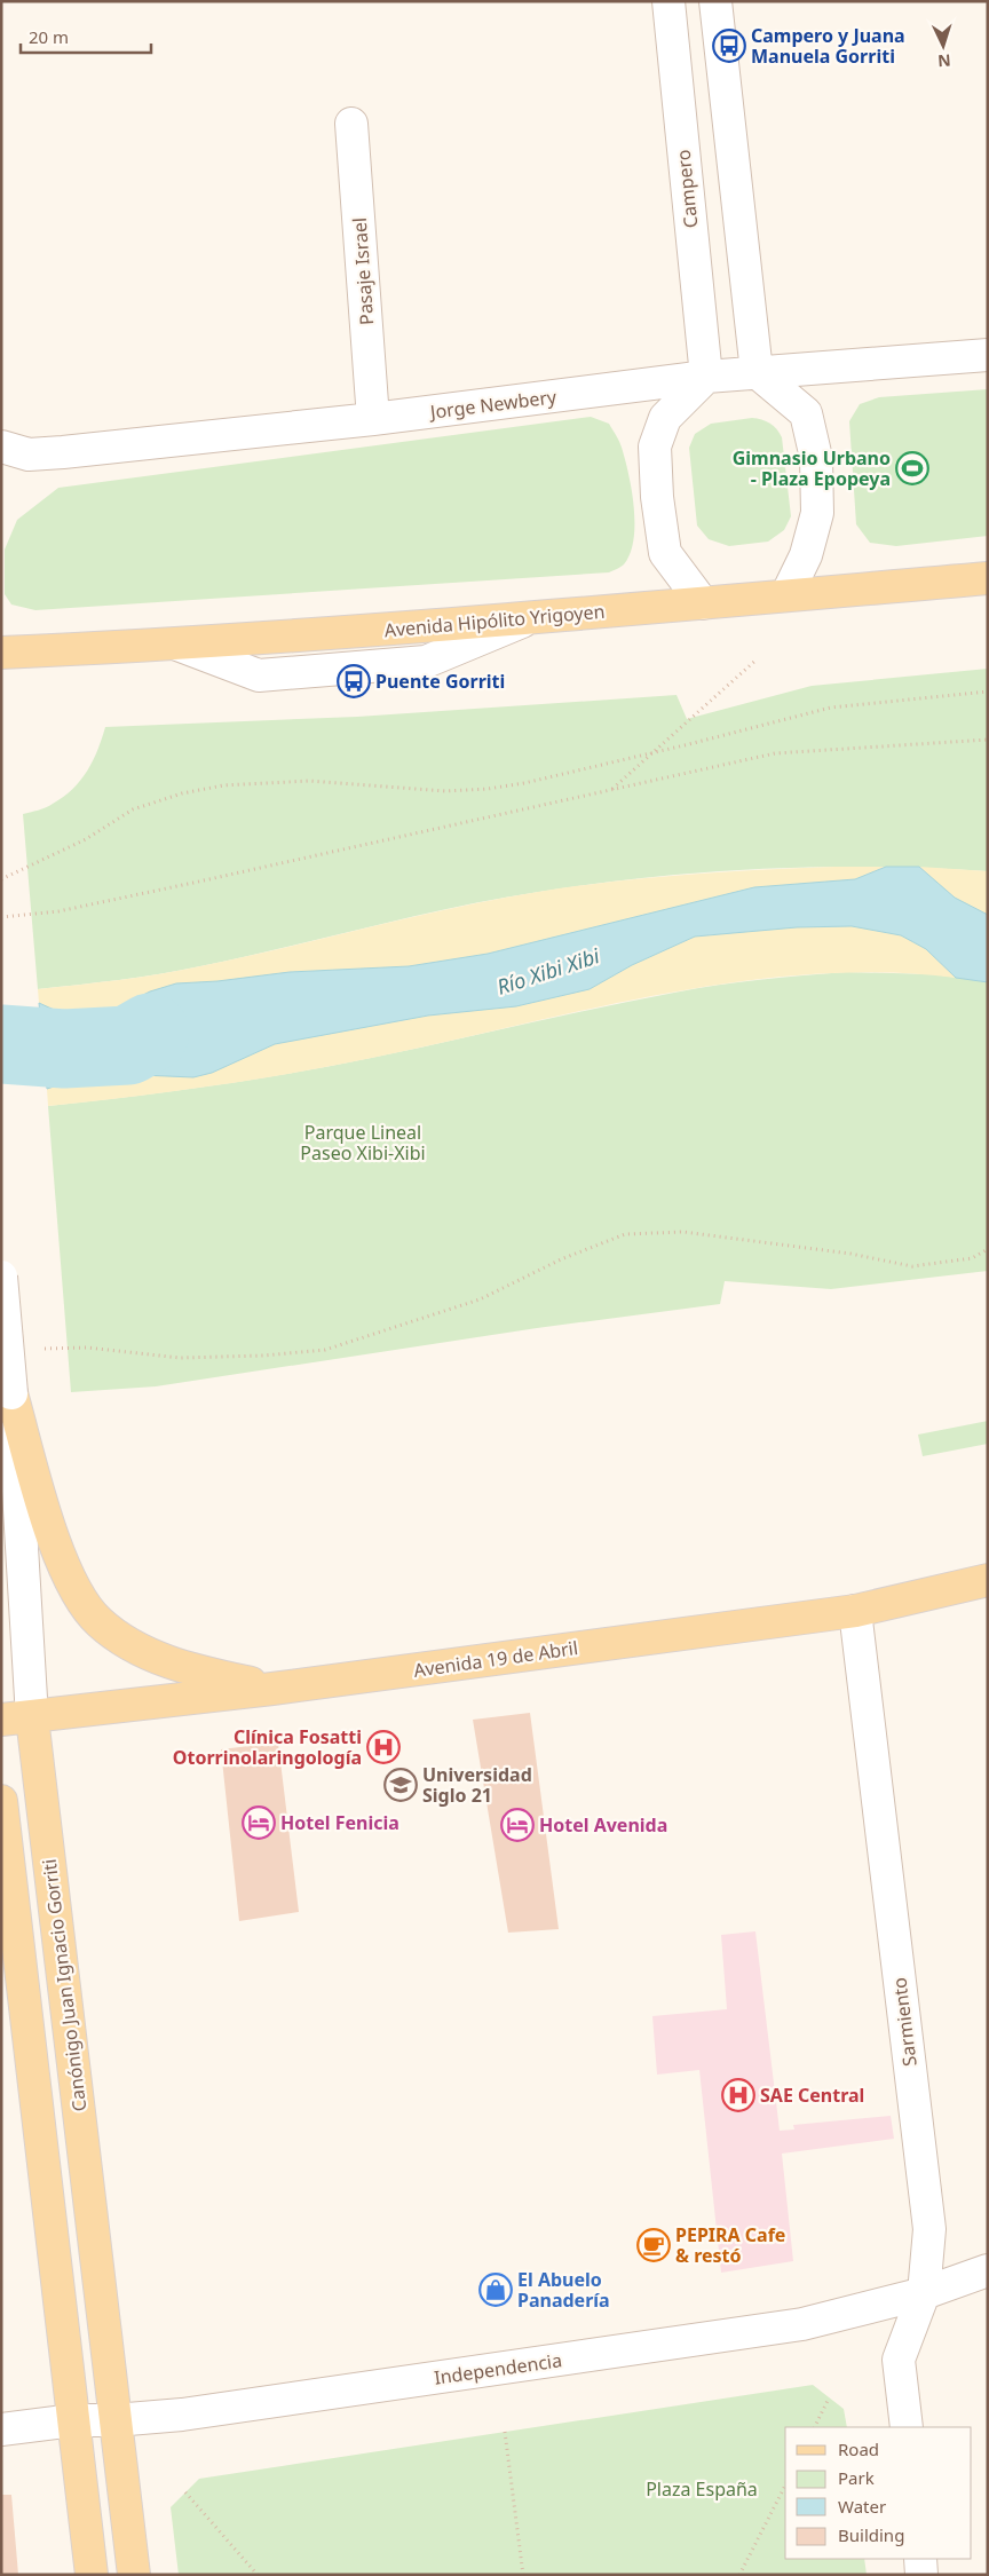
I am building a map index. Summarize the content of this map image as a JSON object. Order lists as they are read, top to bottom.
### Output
{
  "streets": {
    "main road": ["Avenida Hipólito Yrigoyen", "Avenida 19 de Abril", "Canónigo Juan Ignacio Gorriti"],
    "street": [
      "Campero",
      "Pasaje Israel",
      "Jorge Newbery",
      "Sarmiento",
      "Independencia"
    ]
  },
  "crossings": [
    ["Campero", "Jorge Newbery"],
    ["Pasaje Israel", "Jorge Newbery"],
    ["Avenida 19 de Abril", "Canónigo Juan Ignacio Gorriti"],
    ["Avenida 19 de Abril", "Sarmiento"],
    ["Canónigo Juan Ignacio Gorriti", "Independencia"],
    ["Sarmiento", "Independencia"]
  ],
  "water": ["Río Xibi Xibi"],
  "parks": ["Parque Lineal Paseo Xibi-Xibi", "Plaza España"],
  "places": {
    "bus stop": ["Campero y Juana Manuela Gorriti", "Puente Gorriti"],
    "sports": ["Gimnasio Urbano - Plaza Epopeya"],
    "hospital": ["Clínica Fosatti Otorrinolaringología", "SAE Central"],
    "school or university": ["Universidad Siglo 21"],
    "hotel": ["Hotel Fenicia", "Hotel Avenida"],
    "cafe": ["PEPIRA Cafe & restó"],
    "shop": ["El Abuelo Panadería"]
  },
  "legend": [
    "Road",
    "Park",
    "Water",
    "Building"
  ],
  "scale_bar": "20 m",
  "north": "bottom"
}
